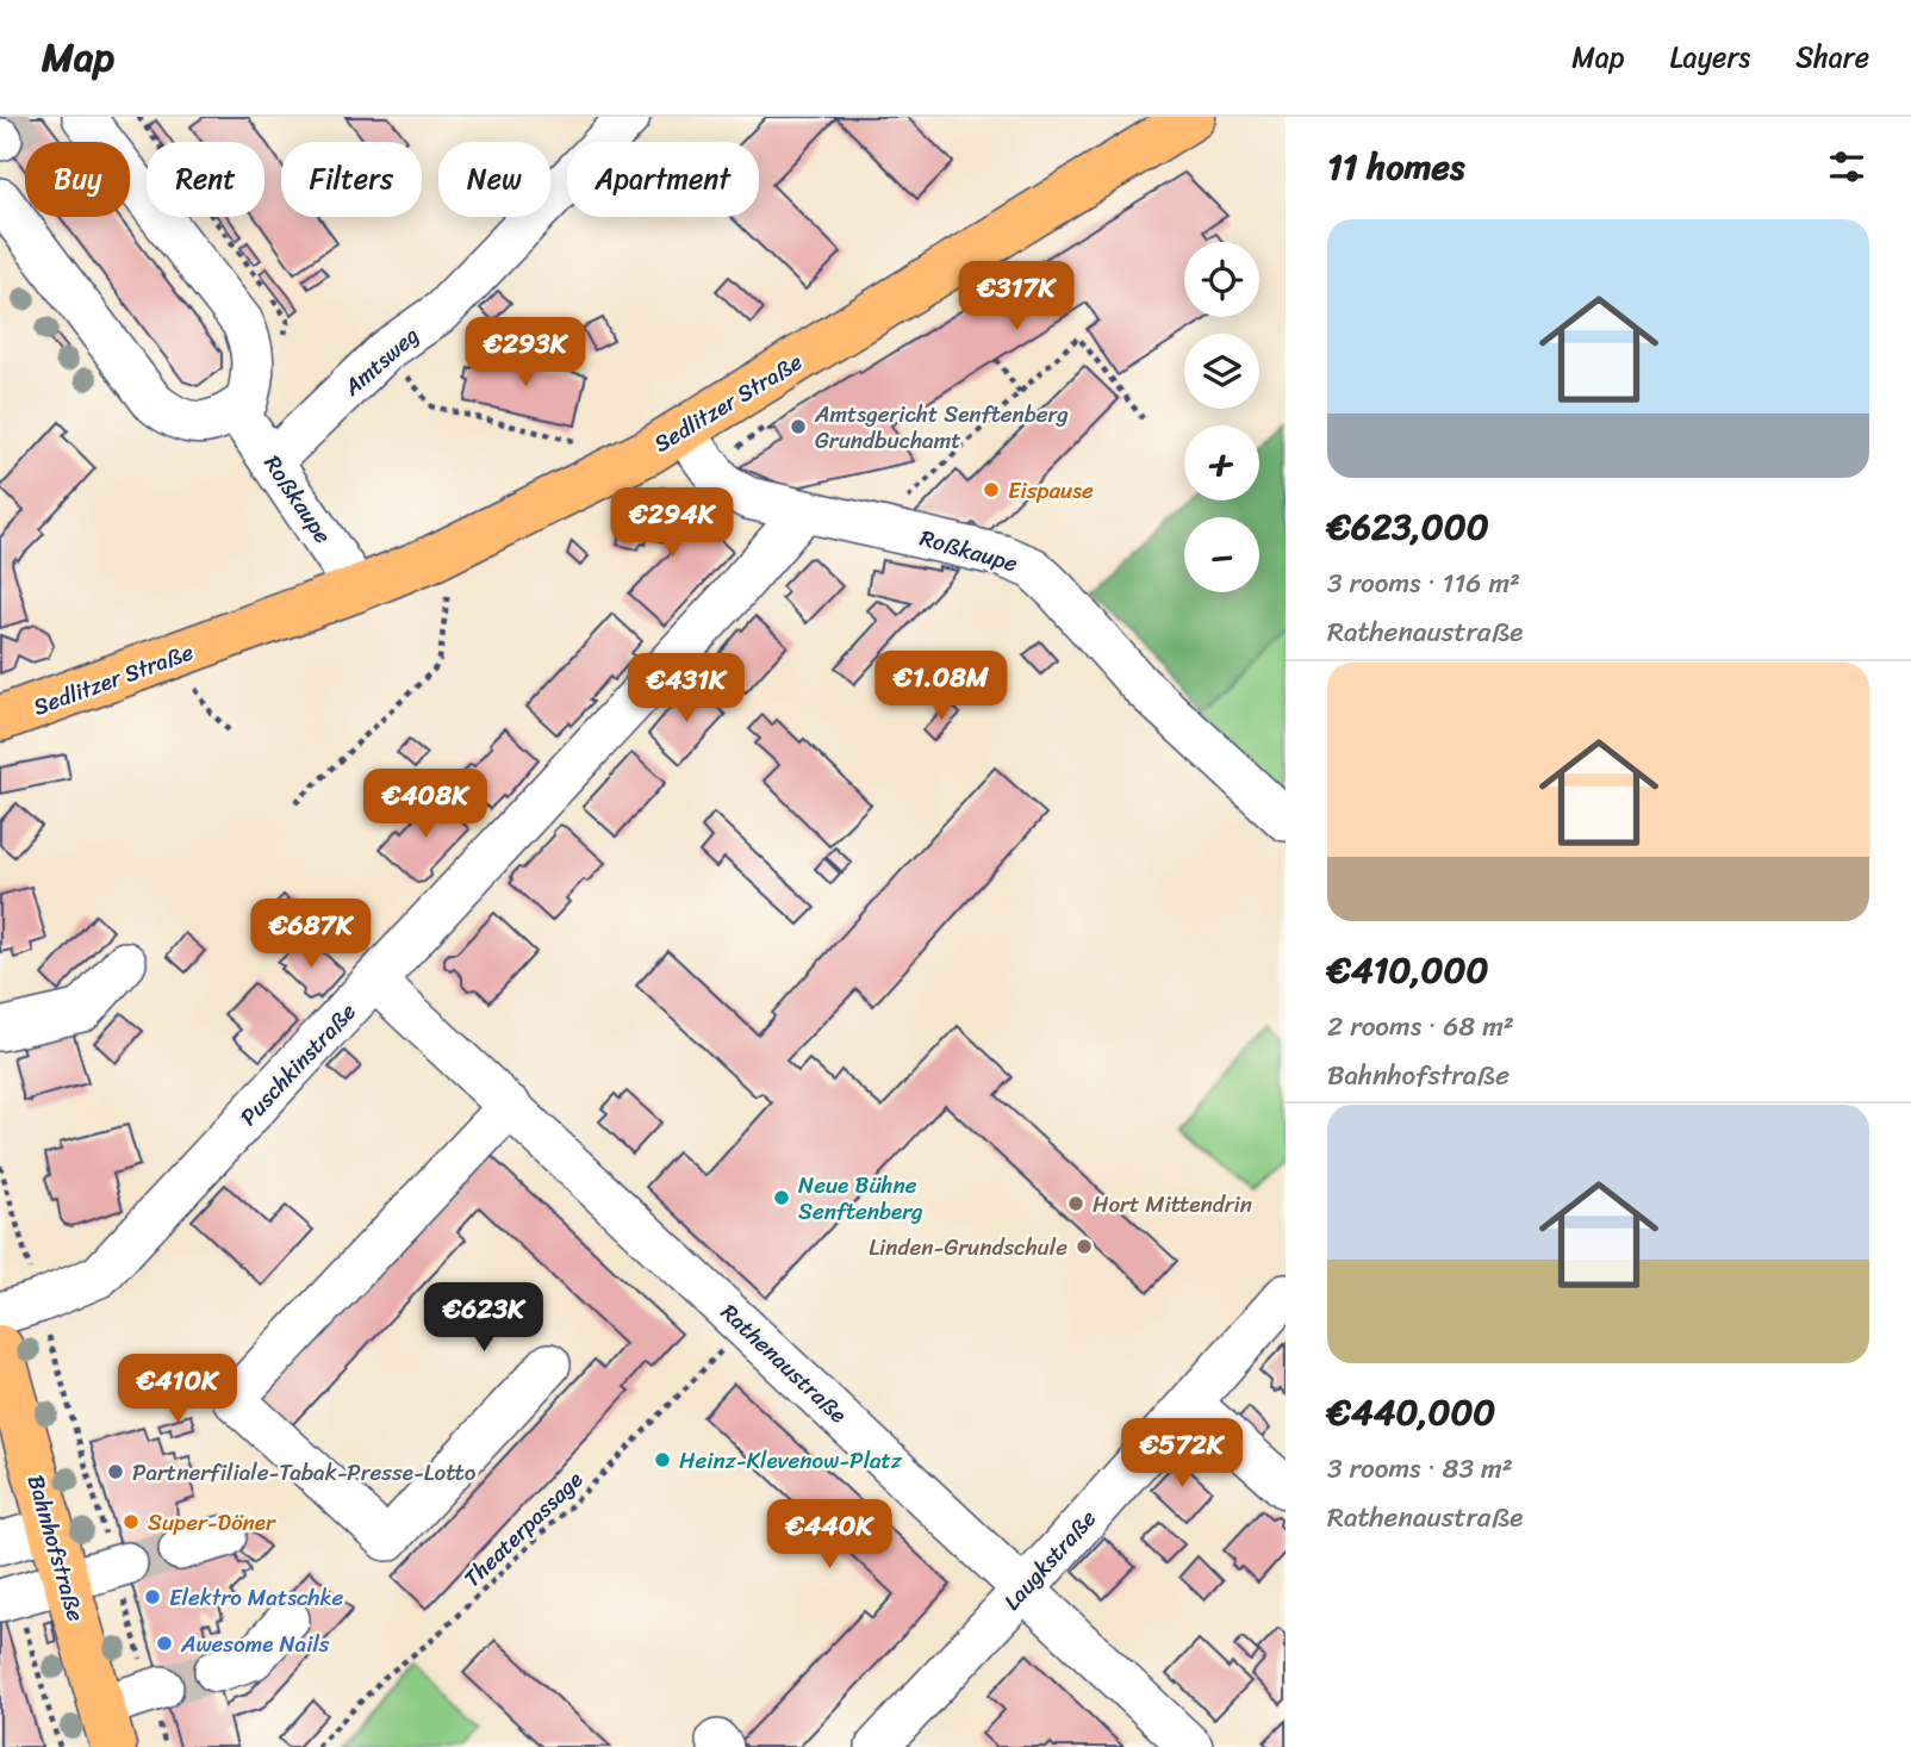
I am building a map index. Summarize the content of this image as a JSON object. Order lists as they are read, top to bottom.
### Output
{
  "streets": {
    "main road": ["Sedlitzer Straße", "Bahnhofstraße"],
    "street": [
      "Amtsweg",
      "Roßkaupe",
      "Puschkinstraße",
      "Rathenaustraße",
      "Laugkstraße"
    ],
    "path": ["Theaterpassage"]
  },
  "crossings": [
    ["Amtsweg", "Roßkaupe"],
    ["Sedlitzer Straße", "Roßkaupe"],
    ["Roßkaupe", "Puschkinstraße"],
    ["Puschkinstraße", "Rathenaustraße"],
    ["Rathenaustraße", "Theaterpassage"],
    ["Rathenaustraße", "Laugkstraße"]
  ],
  "places": [
    "Amtsgericht Senftenberg Grundbuchamt",
    "Eispause",
    "Neue Bühne Senftenberg",
    "Hort Mittendrin",
    "Linden-Grundschule",
    "Heinz-Klevenow-Platz",
    "Partnerfiliale-Tabak-Presse-Lotto",
    "Super-Döner",
    "Elektro Matschke",
    "Awesome Nails"
  ],
  "page": {
    "header": "Map",
    "nav": ["Map", "Layers", "Share"],
    "heading": "11 homes",
    "chip": [
      "Buy",
      "Rent",
      "Filters",
      "New",
      "Apartment"
    ],
    "list": [
      {
        "name": "€623,000",
        "note": "3 rooms · 116 m² · Rathenaustraße"
      },
      {
        "name": "€410,000",
        "note": "2 rooms · 68 m² · Bahnhofstraße"
      },
      {
        "name": "€440,000",
        "note": "3 rooms · 83 m² · Rathenaustraße"
      }
    ],
    "map_buttons": ["+", "−"],
    "price": [
      "€317K",
      "€293K",
      "€294K",
      "€1.08M",
      "€431K",
      "€408K",
      "€687K",
      "€623K",
      "€410K",
      "€572K",
      "€440K"
    ]
  }
}
